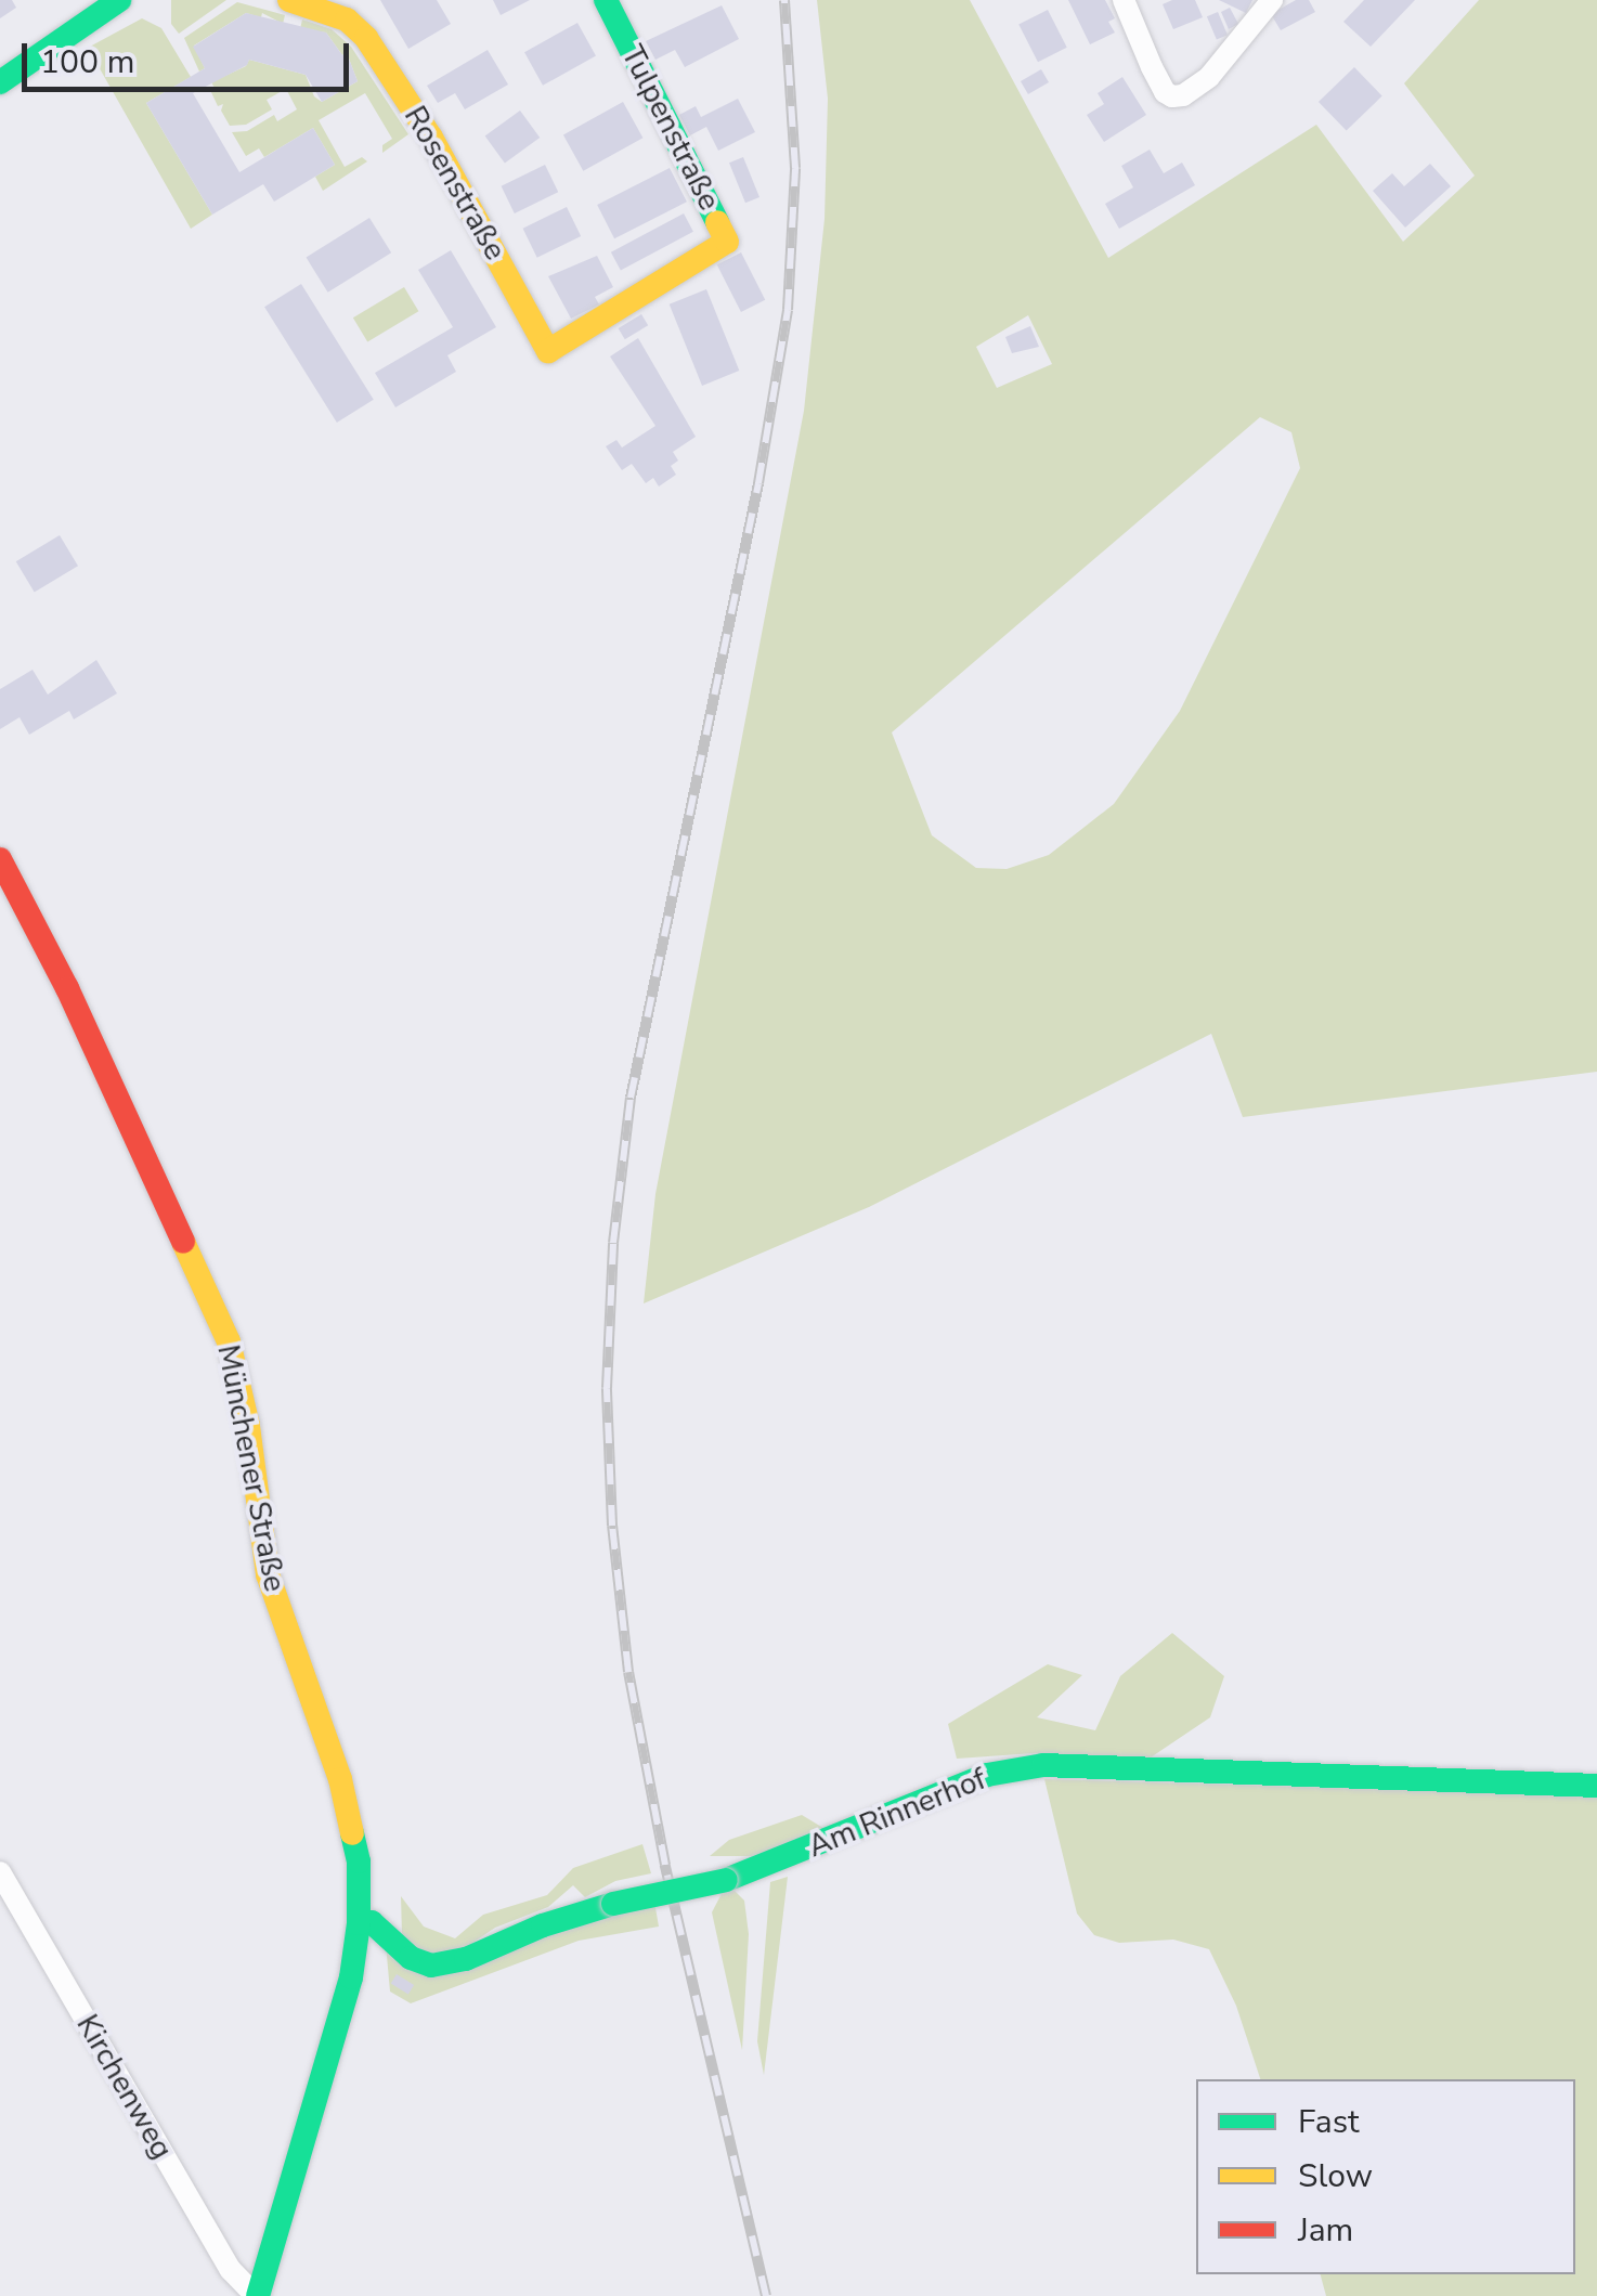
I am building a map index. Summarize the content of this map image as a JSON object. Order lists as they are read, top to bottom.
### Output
{
  "streets": {
    "street": [
      "Tulpenstraße",
      "Rosenstraße",
      "Münchener Straße",
      "Am Rinnerhof",
      "Kirchenweg"
    ]
  },
  "crossings": [
    ["Tulpenstraße", "Rosenstraße"],
    ["Münchener Straße", "Am Rinnerhof"],
    ["Münchener Straße", "Kirchenweg"]
  ],
  "legend": ["Fast", "Slow", "Jam"],
  "scale_bar": "100 m"
}
